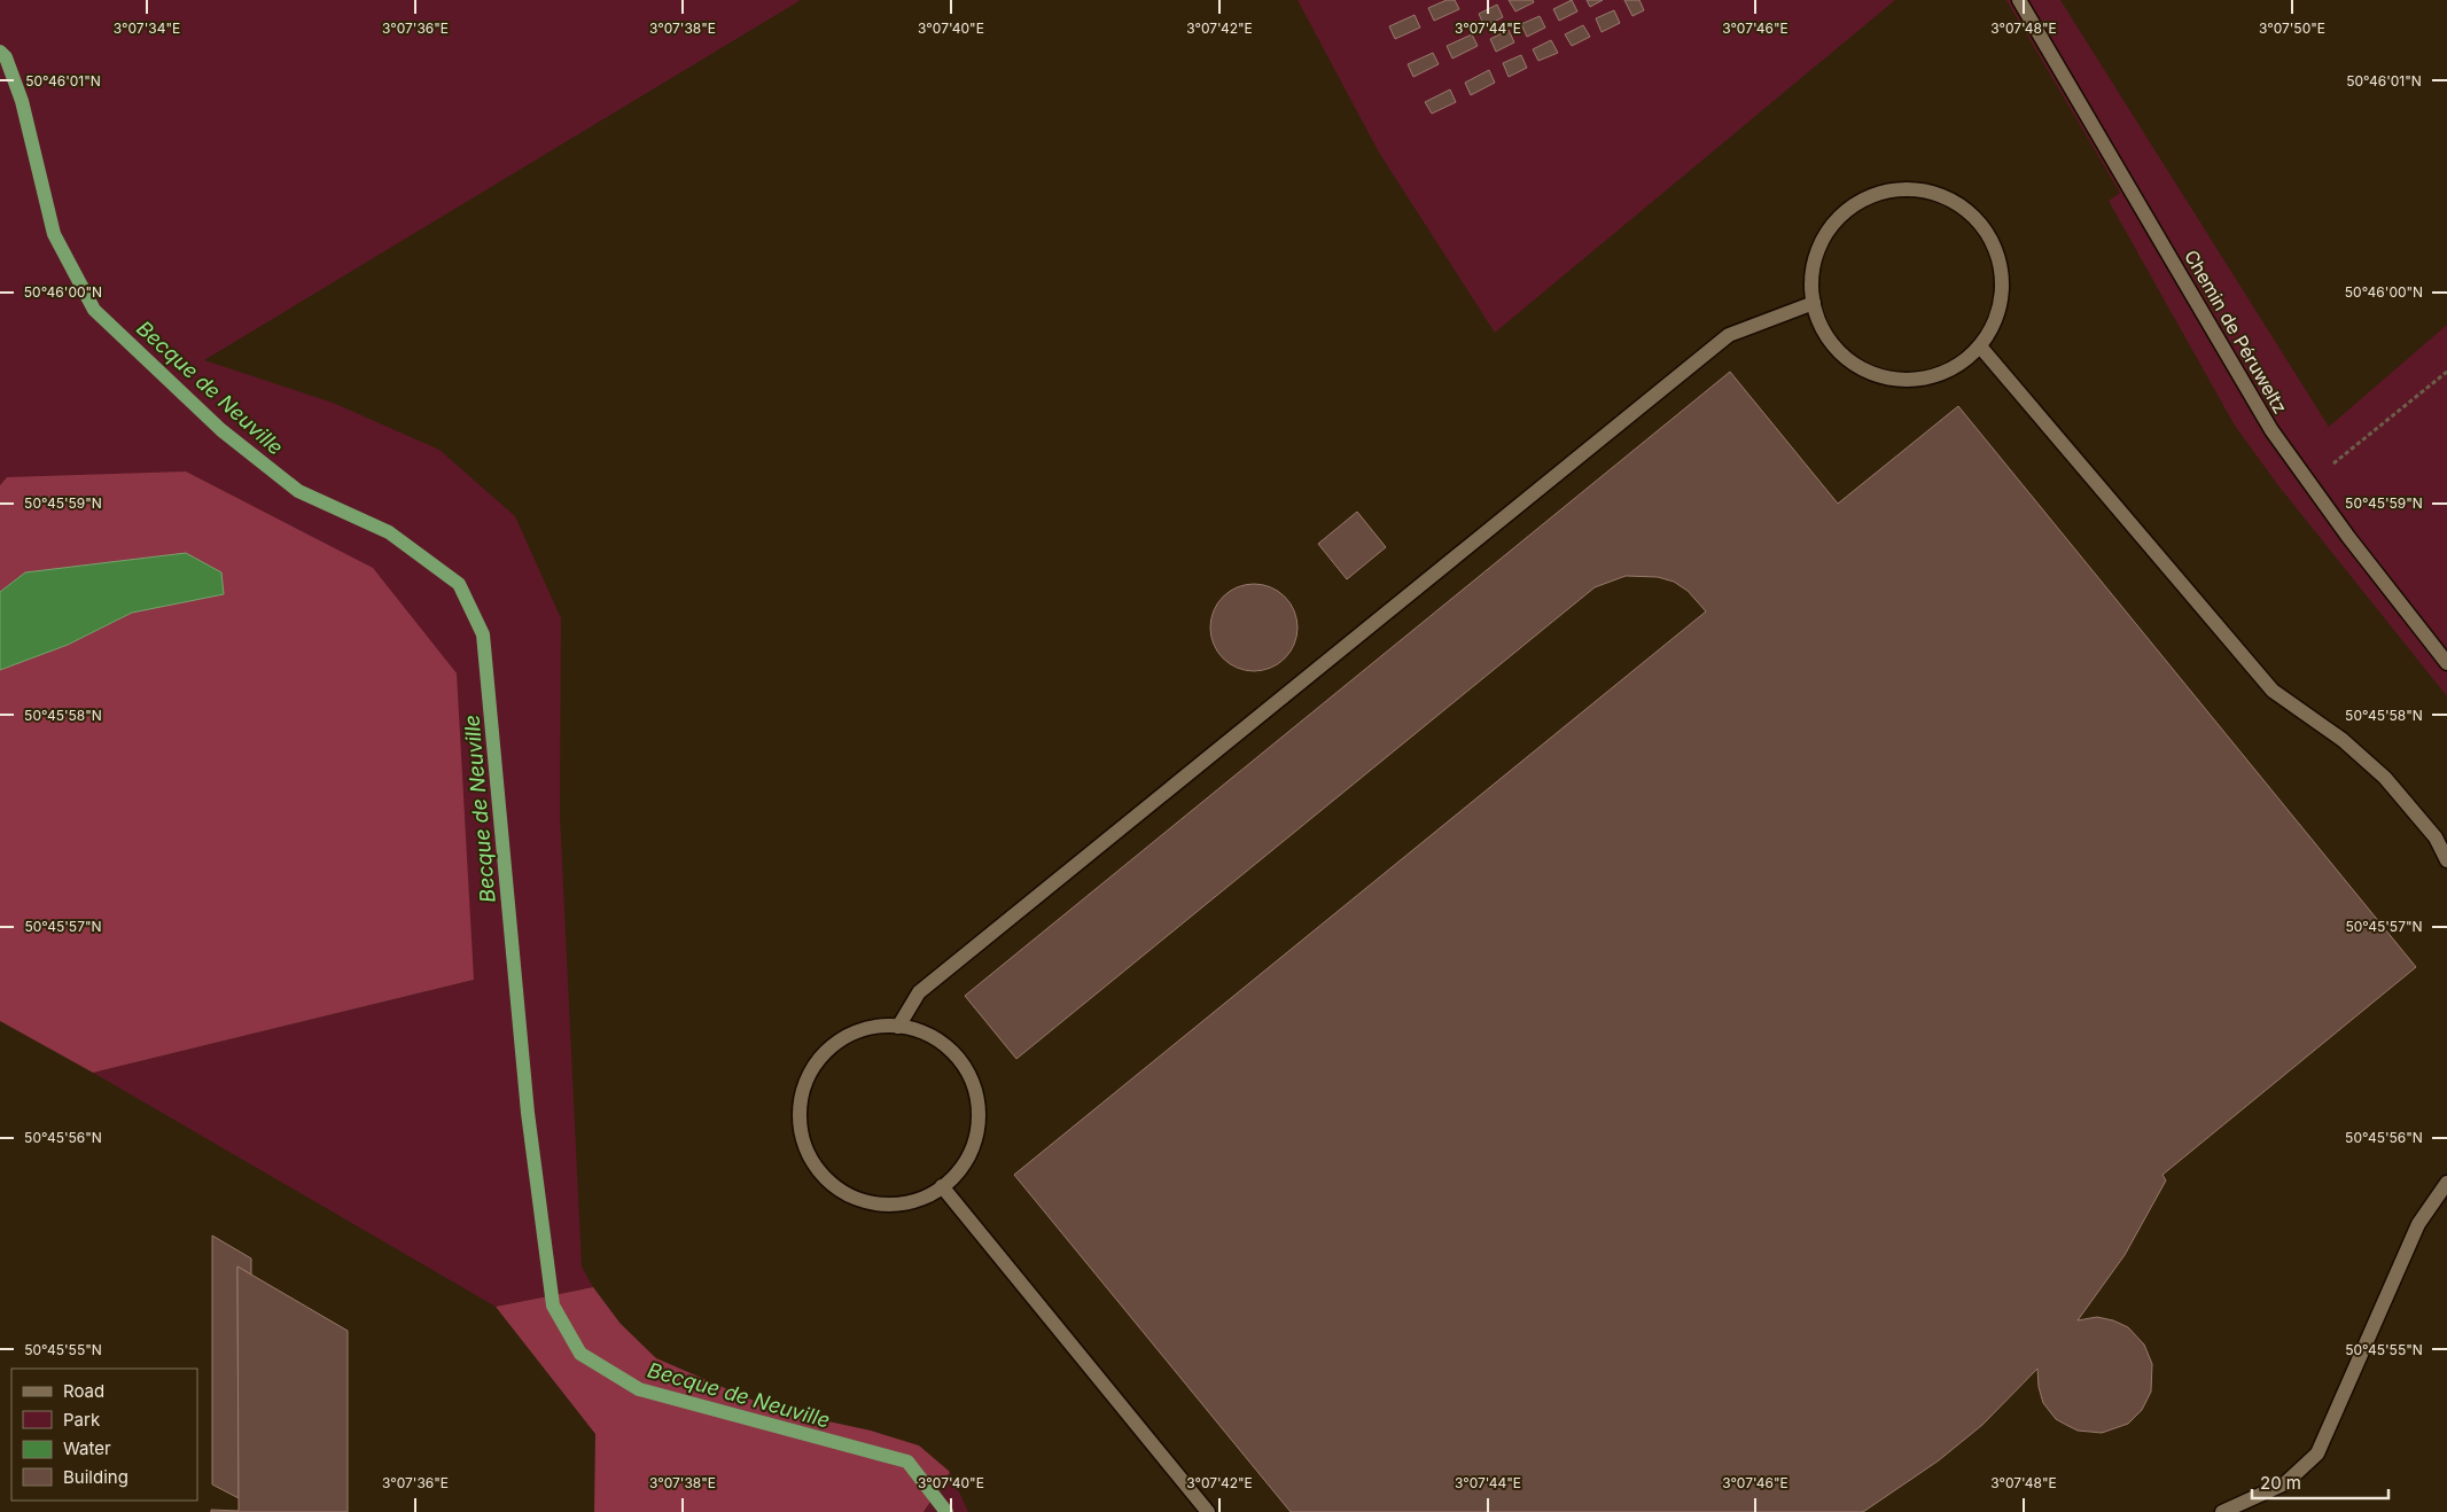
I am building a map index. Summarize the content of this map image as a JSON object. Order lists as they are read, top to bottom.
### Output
{
  "streets": {
    "street": ["Chemin de Péruweltz"]
  },
  "water": ["Becque de Neuville"],
  "legend": [
    "Road",
    "Park",
    "Water",
    "Building"
  ],
  "scale_bar": "20 m",
  "coordinates": [
    "3°07'34\"E",
    "3°07'36\"E",
    "3°07'38\"E",
    "3°07'40\"E",
    "3°07'42\"E",
    "3°07'44\"E",
    "3°07'46\"E",
    "3°07'48\"E",
    "3°07'50\"E",
    "50°46'01\"N",
    "50°46'00\"N",
    "50°45'59\"N",
    "50°45'58\"N",
    "50°45'57\"N",
    "50°45'56\"N",
    "50°45'55\"N"
  ]
}
